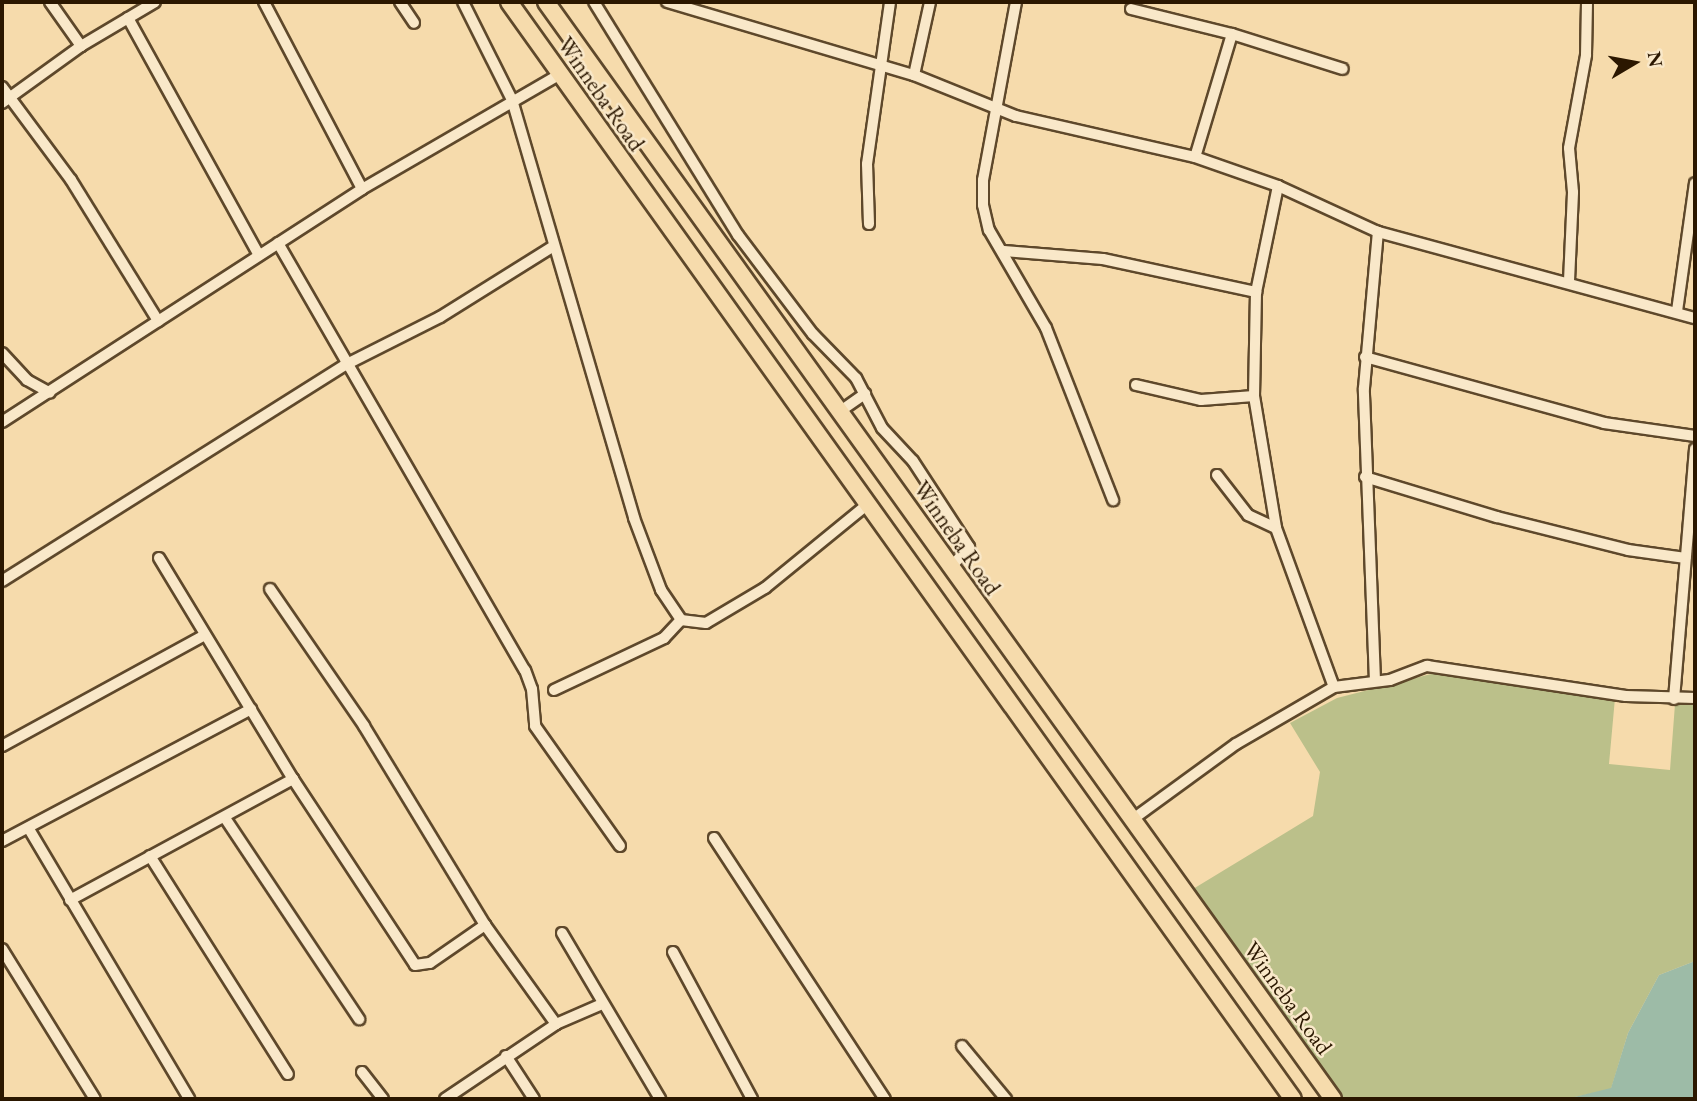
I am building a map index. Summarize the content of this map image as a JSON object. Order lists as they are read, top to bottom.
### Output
{
  "streets": {
    "highway": ["Winneba Road"]
  },
  "north": "right"
}
